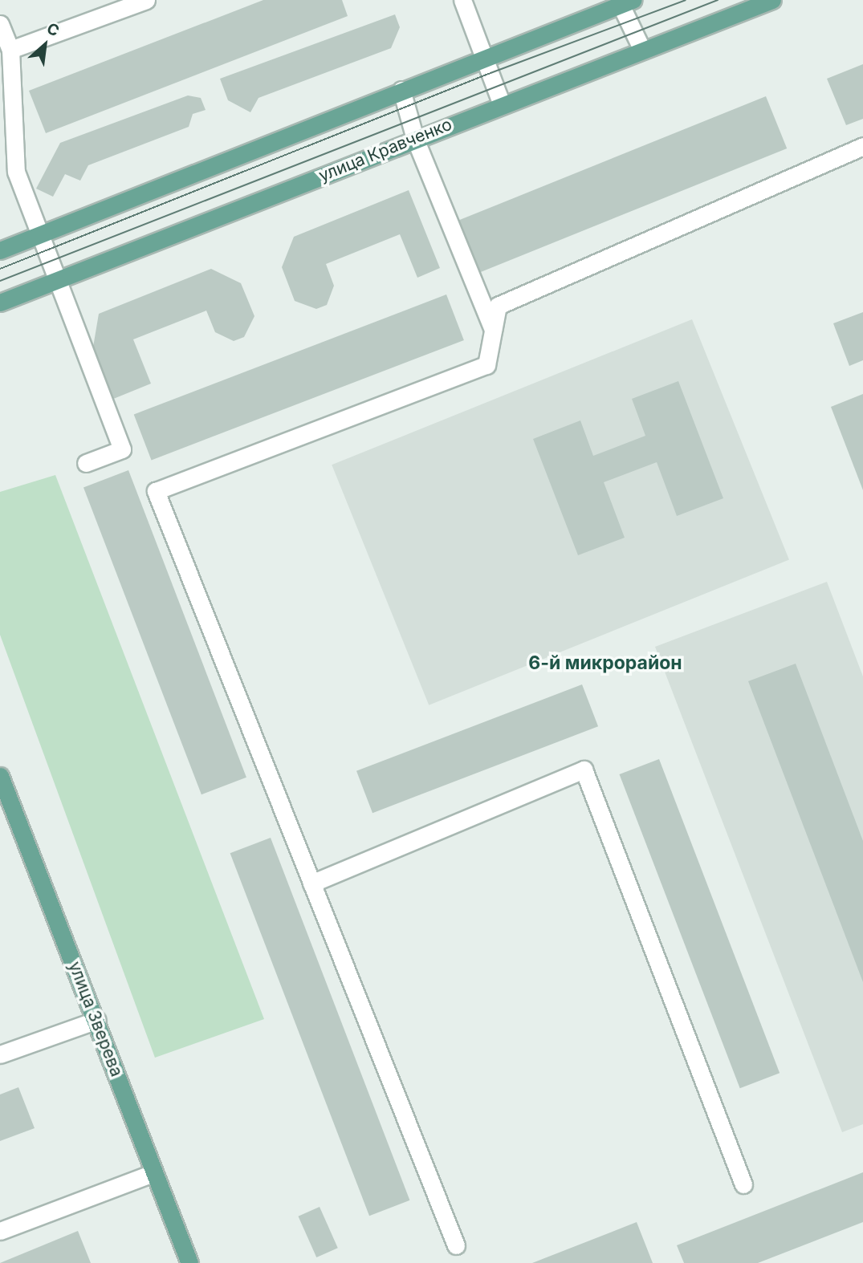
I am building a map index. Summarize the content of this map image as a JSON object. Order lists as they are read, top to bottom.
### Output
{
  "streets": {
    "main road": ["улица Кравченко", "улица Зверева"]
  },
  "districts": ["6-й микрорайон"],
  "north": "top right"
}
